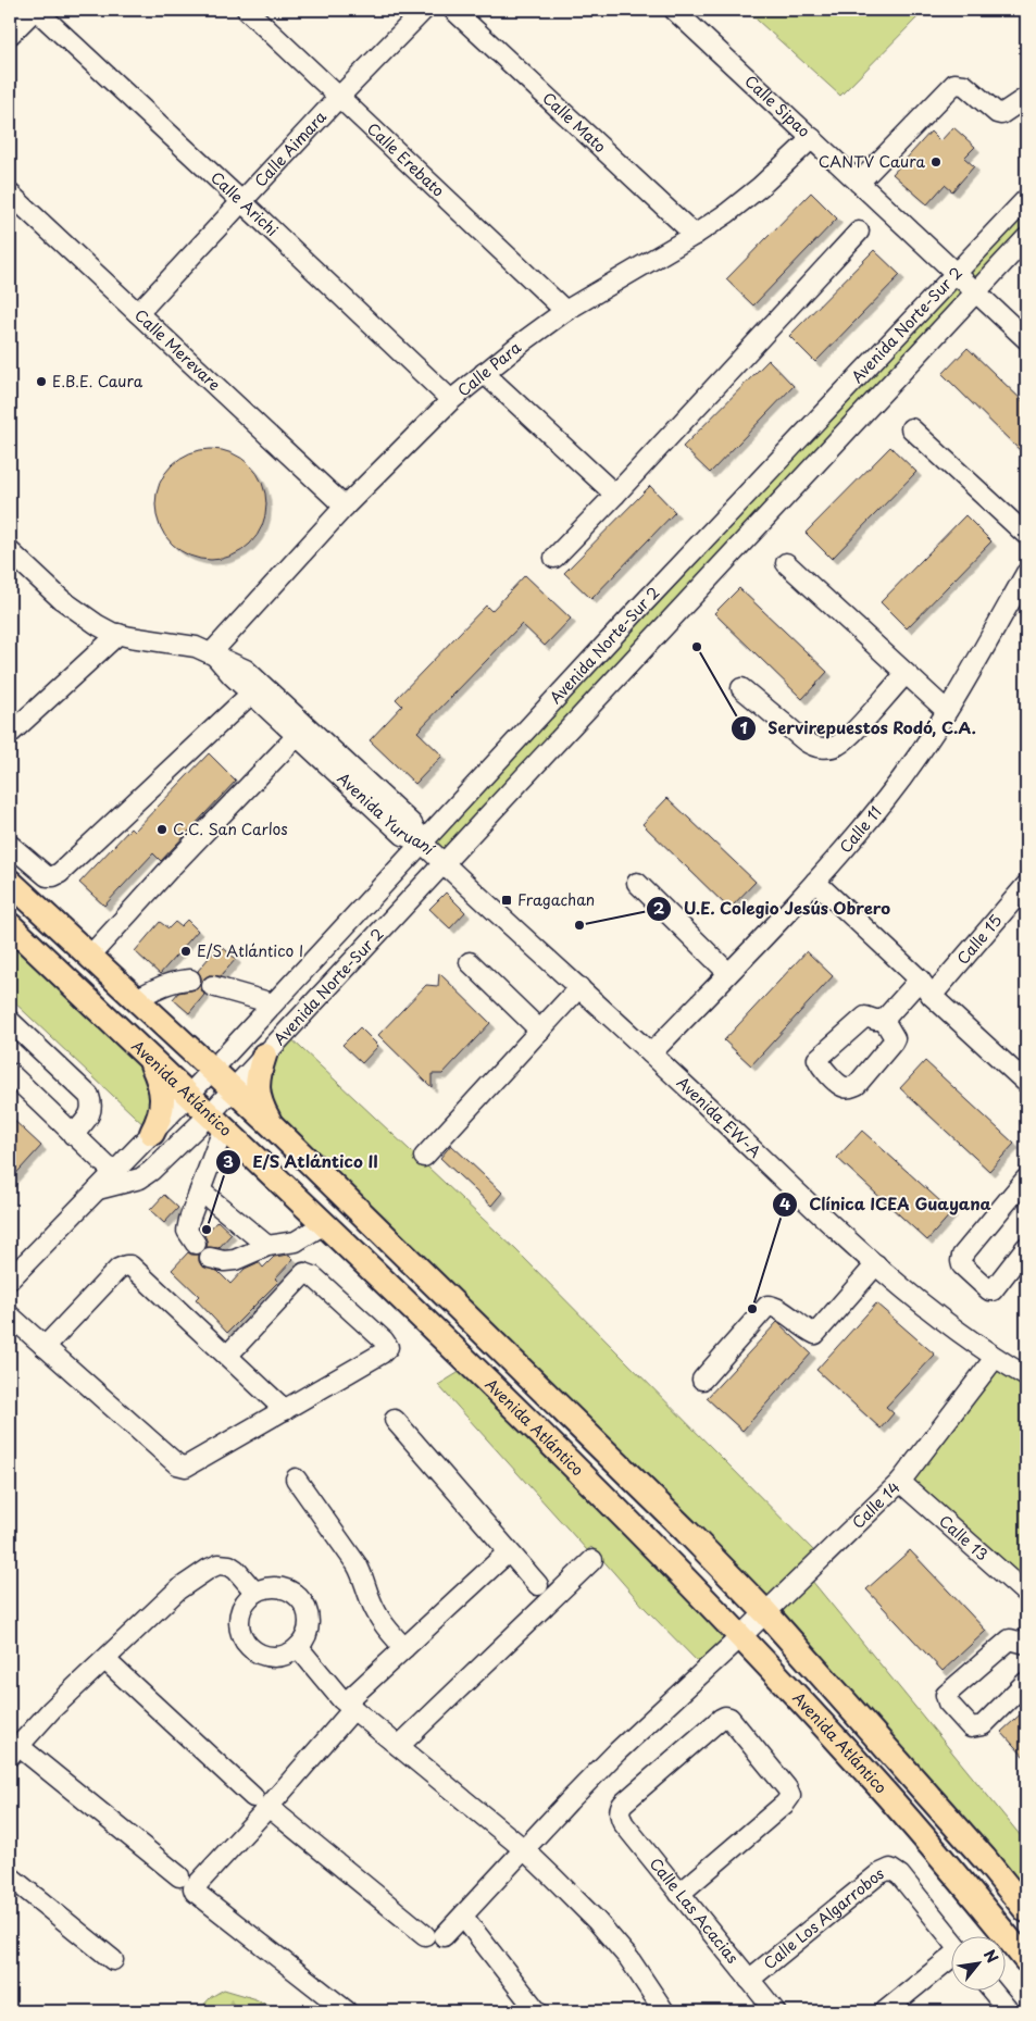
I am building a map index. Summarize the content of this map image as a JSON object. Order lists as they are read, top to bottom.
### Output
{
  "streets": {
    "main road": ["Avenida Atlántico"],
    "street": [
      "Calle Sipao",
      "Calle Mato",
      "Calle Aimara",
      "Calle Erebato",
      "Calle Arichi",
      "Avenida Norte-Sur 2",
      "Calle Merevare",
      "Calle Para",
      "Avenida Yuruaní",
      "Calle 11",
      "Calle 15",
      "Avenida EW-A",
      "Calle 14",
      "Calle 13",
      "Calle Las Acacias",
      "Calle Los Algarrobos"
    ]
  },
  "crossings": [
    ["Calle Sipao", "Avenida Norte-Sur 2"],
    ["Calle Sipao", "Calle Para"],
    ["Calle Mato", "Calle Para"],
    ["Calle Aimara", "Calle Erebato"],
    ["Calle Aimara", "Calle Arichi"],
    ["Calle Aimara", "Calle Merevare"],
    ["Calle Erebato", "Calle Para"],
    ["Calle Arichi", "Calle Para"],
    ["Avenida Norte-Sur 2", "Avenida Yuruaní"],
    ["Avenida Norte-Sur 2", "Avenida Atlántico"],
    ["Avenida Norte-Sur 2", "Avenida EW-A"],
    ["Calle Merevare", "Calle Para"],
    ["Calle Para", "Avenida Yuruaní"],
    ["Avenida Yuruaní", "Avenida EW-A"],
    ["Calle 11", "Avenida EW-A"],
    ["Avenida Atlántico", "Calle 14"],
    ["Avenida EW-A", "Calle 14"],
    ["Calle 14", "Calle 13"],
    ["Calle Las Acacias", "Calle Los Algarrobos"]
  ],
  "places": {
    "other": [
      "CANTV Caura",
      "E.B.E. Caura",
      "Servirepuestos Rodó, C.A.",
      "C.C. San Carlos",
      "U.E. Colegio Jesús Obrero",
      "E/S Atlántico I",
      "E/S Atlántico II",
      "Clínica ICEA Guayana"
    ],
    "transit": ["Fragachan"]
  },
  "north": "top right"
}
